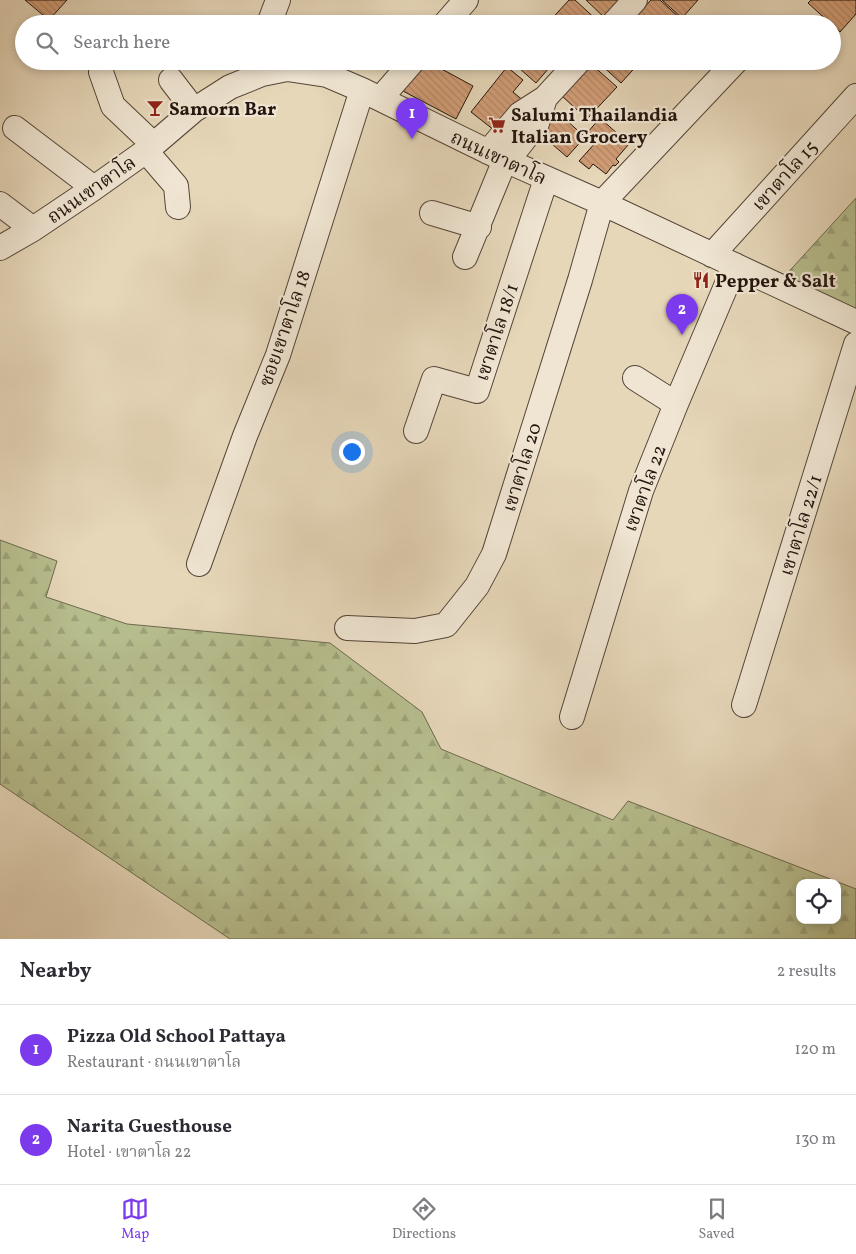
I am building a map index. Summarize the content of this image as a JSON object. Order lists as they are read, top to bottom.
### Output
{
  "streets": {
    "street": [
      "ถนนเขาตาโล",
      "เขาตาโล 15",
      "ซอยเขาตาโล 18",
      "เขาตาโล 18/1",
      "เขาตาโล 20",
      "เขาตาโล 22",
      "เขาตาโล 22/1"
    ]
  },
  "crossings": [
    ["ถนนเขาตาโล", "เขาตาโล 15"],
    ["ถนนเขาตาโล", "ซอยเขาตาโล 18"],
    ["ถนนเขาตาโล", "เขาตาโล 18/1"],
    ["ถนนเขาตาโล", "เขาตาโล 20"],
    ["ถนนเขาตาโล", "เขาตาโล 22"]
  ],
  "places": {
    "bar": ["Samorn Bar"],
    "supermarket": ["Salumi Thailandia Italian Grocery"],
    "restaurant": ["Pepper & Salt"]
  },
  "page": {
    "search": "Search here",
    "pins": ["1", "2"],
    "heading": ["Nearby", "2 results"],
    "list": [
      {
        "mark": "1",
        "name": "Pizza Old School Pattaya",
        "note": "Restaurant · ถนนเขาตาโล",
        "value": "120 m"
      },
      {
        "mark": "2",
        "name": "Narita Guesthouse",
        "note": "Hotel · เขาตาโล 22",
        "value": "130 m"
      }
    ],
    "nav": ["Map", "Directions", "Saved"]
  }
}
